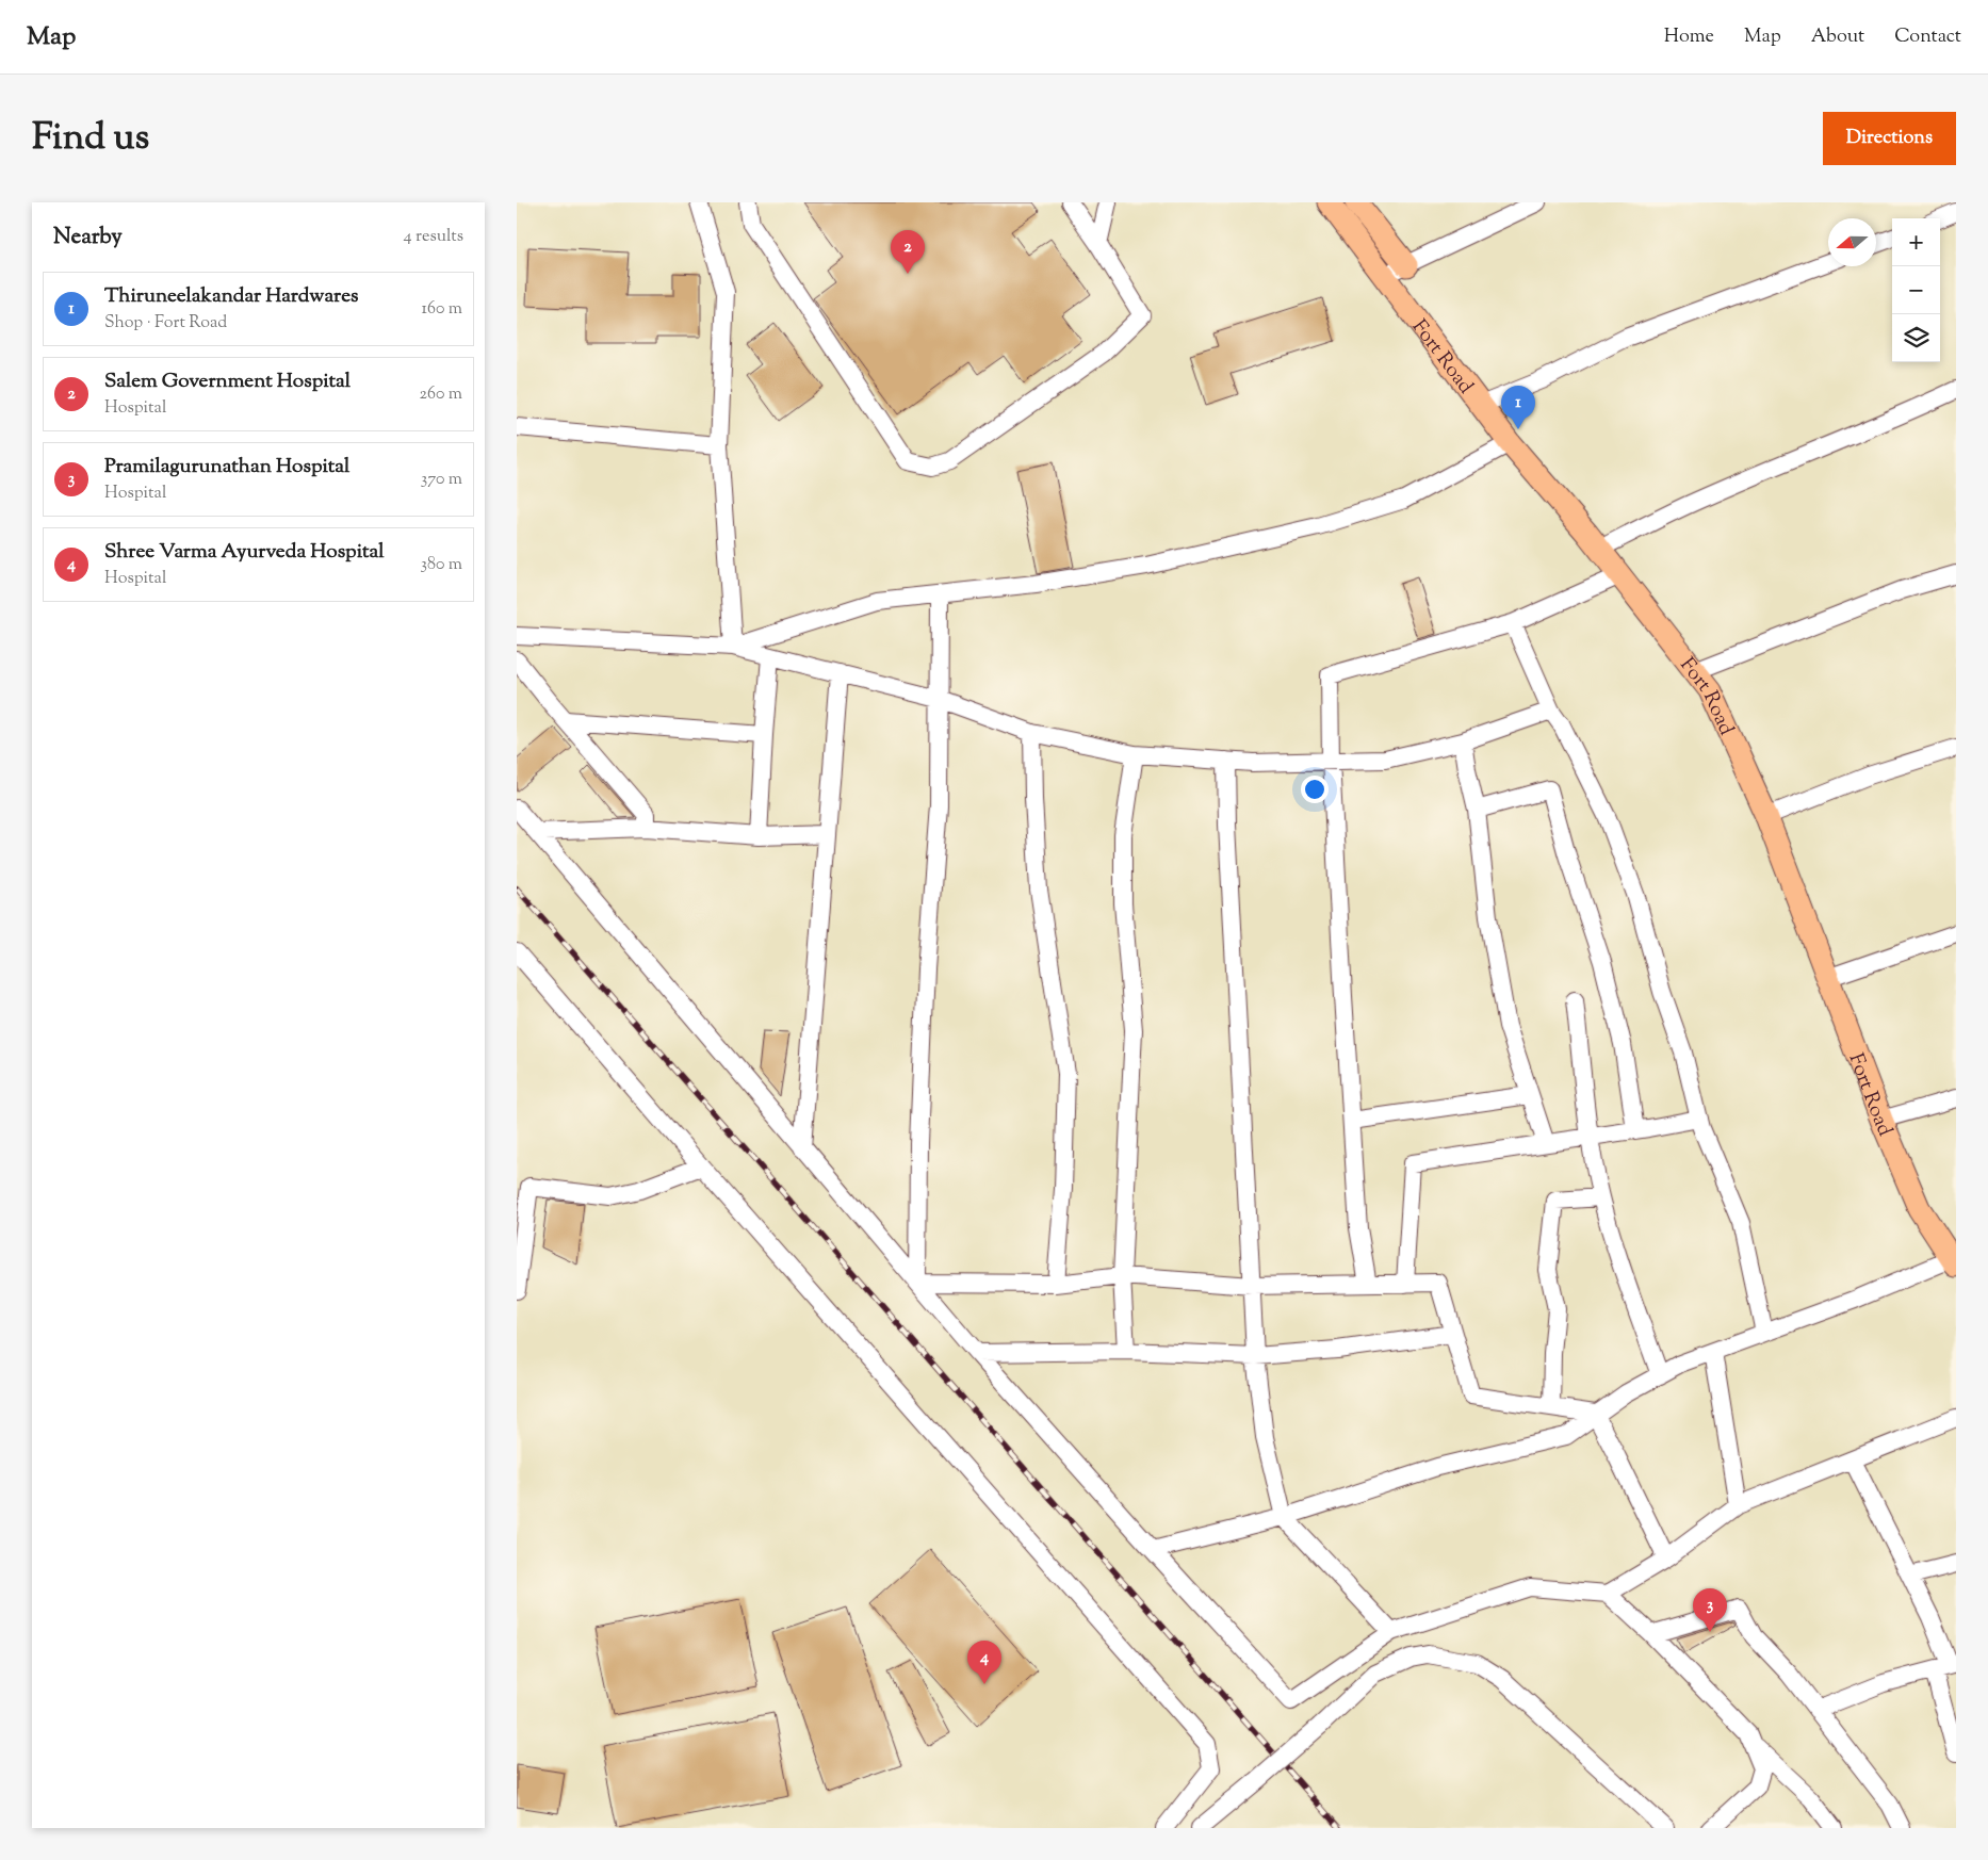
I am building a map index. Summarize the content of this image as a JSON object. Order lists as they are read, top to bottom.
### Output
{
  "streets": {
    "main road": ["Fort Road"]
  },
  "north": "left",
  "page": {
    "header": "Map",
    "nav": [
      "Home",
      "Map",
      "About",
      "Contact"
    ],
    "title": "Find us",
    "buttons": "Directions",
    "heading": ["Nearby", "4 results"],
    "map_buttons": ["+", "−"],
    "pins": [
      "2",
      "1",
      "3",
      "4"
    ],
    "list": [
      {
        "mark": "1",
        "name": "Thiruneelakandar Hardwares",
        "note": "Shop · Fort Road",
        "value": "160 m"
      },
      {
        "mark": "2",
        "name": "Salem Government Hospital",
        "note": "Hospital",
        "value": "260 m"
      },
      {
        "mark": "3",
        "name": "Pramilagurunathan Hospital",
        "note": "Hospital",
        "value": "370 m"
      },
      {
        "mark": "4",
        "name": "Shree Varma Ayurveda Hospital",
        "note": "Hospital",
        "value": "380 m"
      }
    ]
  }
}
